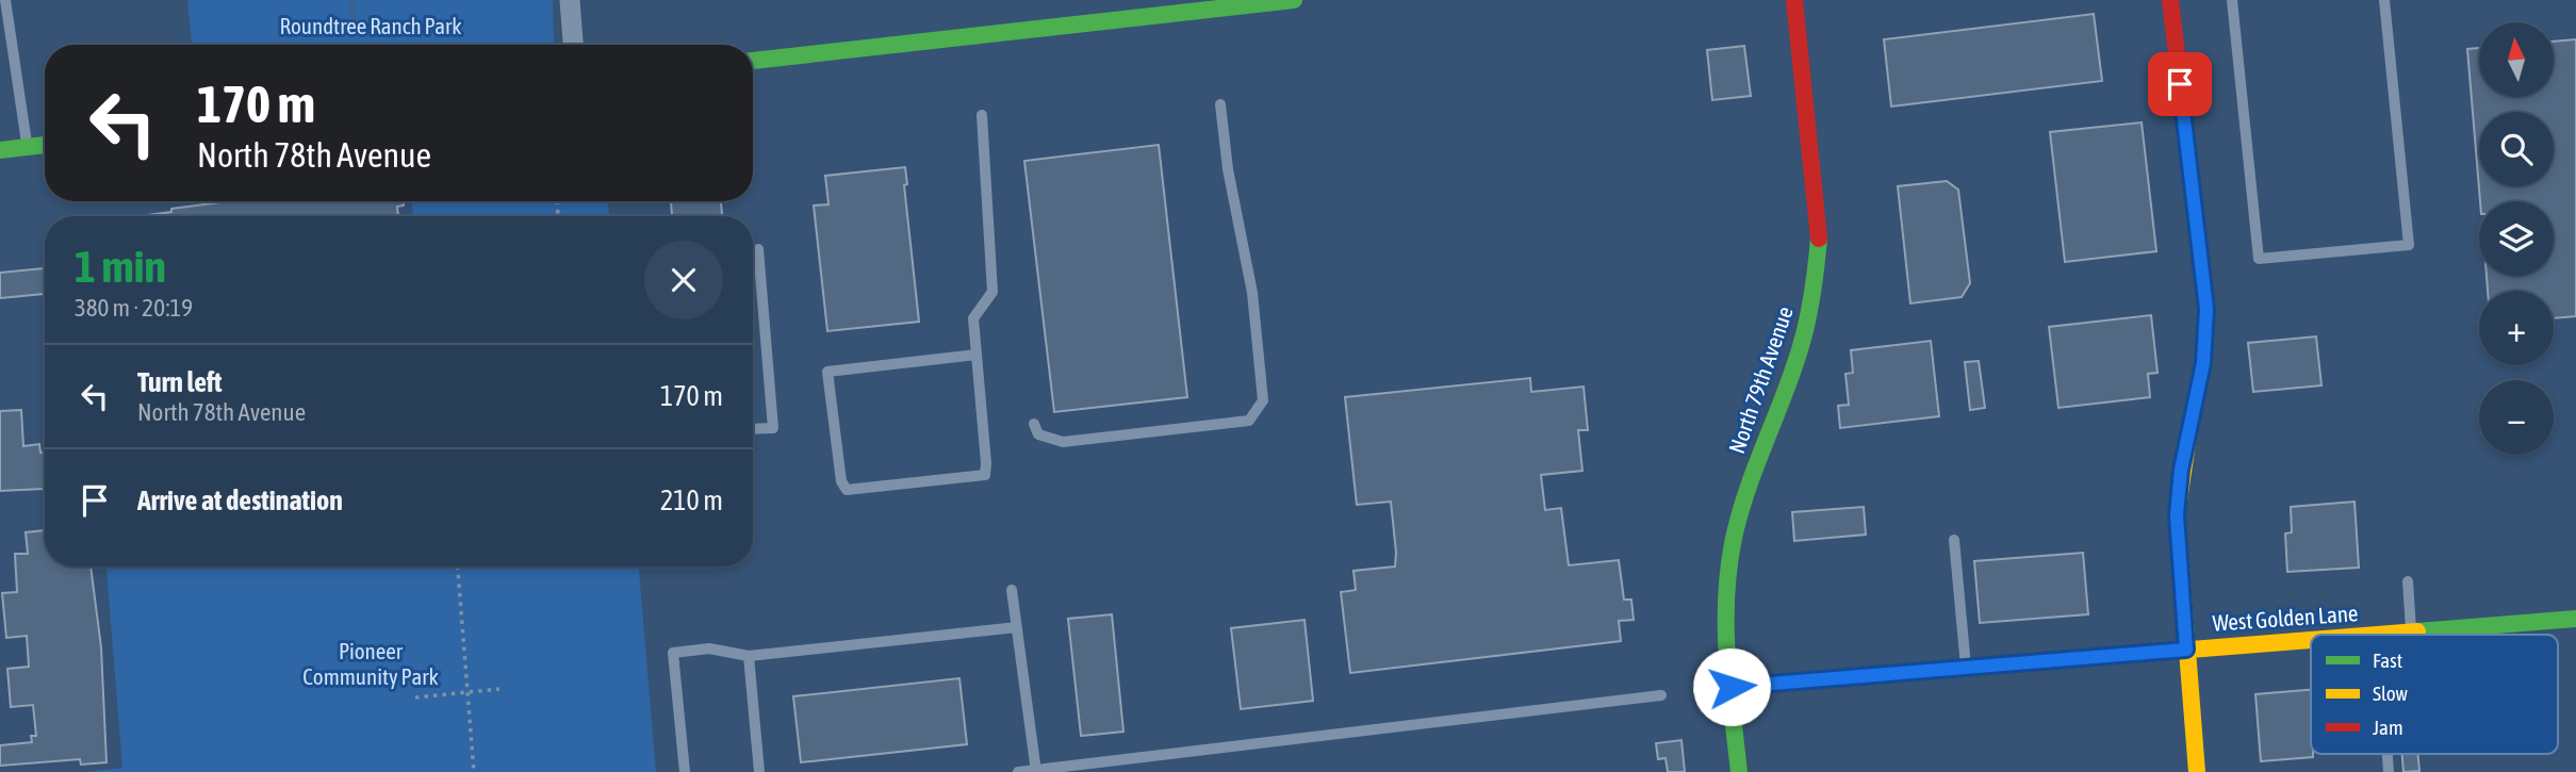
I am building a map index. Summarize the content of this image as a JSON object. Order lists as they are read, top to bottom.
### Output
{
  "streets": {
    "street": ["North 79th Avenue", "West Golden Lane"]
  },
  "crossings": [
    ["North 79th Avenue", "West Golden Lane"]
  ],
  "parks": ["Roundtree Ranch Park", "Pioneer Community Park"],
  "legend": ["Fast", "Slow", "Jam"],
  "north": "top",
  "page": {
    "map_buttons": ["+", "−"],
    "turn": ["170 m", "North 78th Avenue"],
    "heading": ["1 min", "380 m · 20:19"],
    "list": [
      {
        "name": "Turn left",
        "note": "North 78th Avenue",
        "value": "170 m"
      },
      {
        "name": "Arrive at destination",
        "value": "210 m"
      }
    ]
  }
}
